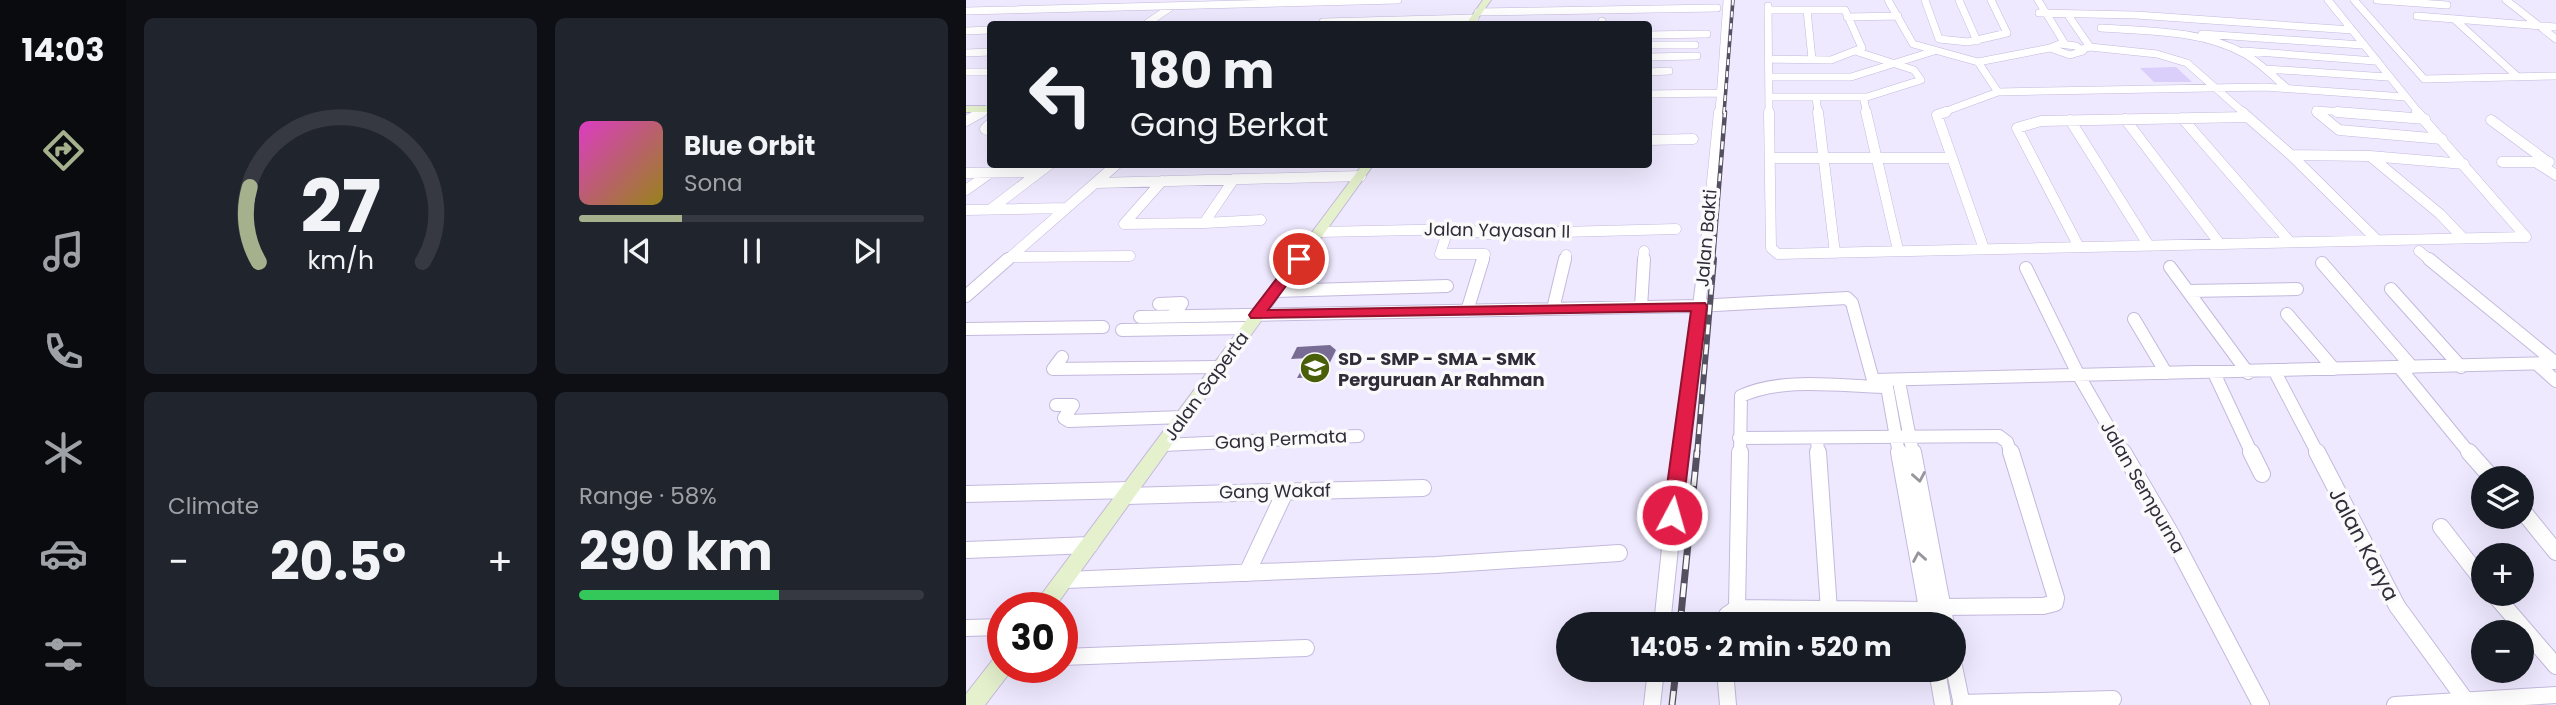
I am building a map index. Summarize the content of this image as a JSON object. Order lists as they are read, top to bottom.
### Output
{
  "streets": {
    "street": [
      "Jalan Yayasan II",
      "Jalan Bakti",
      "Jalan Gaperta",
      "Gang Permata",
      "Jalan Sempurna",
      "Gang Wakaf",
      "Jalan Karya"
    ]
  },
  "crossings": [
    ["Jalan Yayasan II", "Jalan Gaperta"],
    ["Jalan Gaperta", "Gang Permata"],
    ["Jalan Gaperta", "Gang Wakaf"]
  ],
  "places": {
    "school or university": ["SD - SMP - SMA - SMK Perguruan Ar Rahman"]
  },
  "page": {
    "tabs": "14:03",
    "turn": ["180 m", "Gang Berkat"],
    "song": ["Blue Orbit", "Sona"],
    "tile": [
      "Climate",
      ["Range · 58%", "290 km"]
    ],
    "map_buttons": ["+", "−"],
    "heat": ["−", "20.5°", "+"],
    "limit": "30",
    "trip": "14:05 · 2 min · 520 m",
    "gauge": ["27", "km/h"]
  }
}
